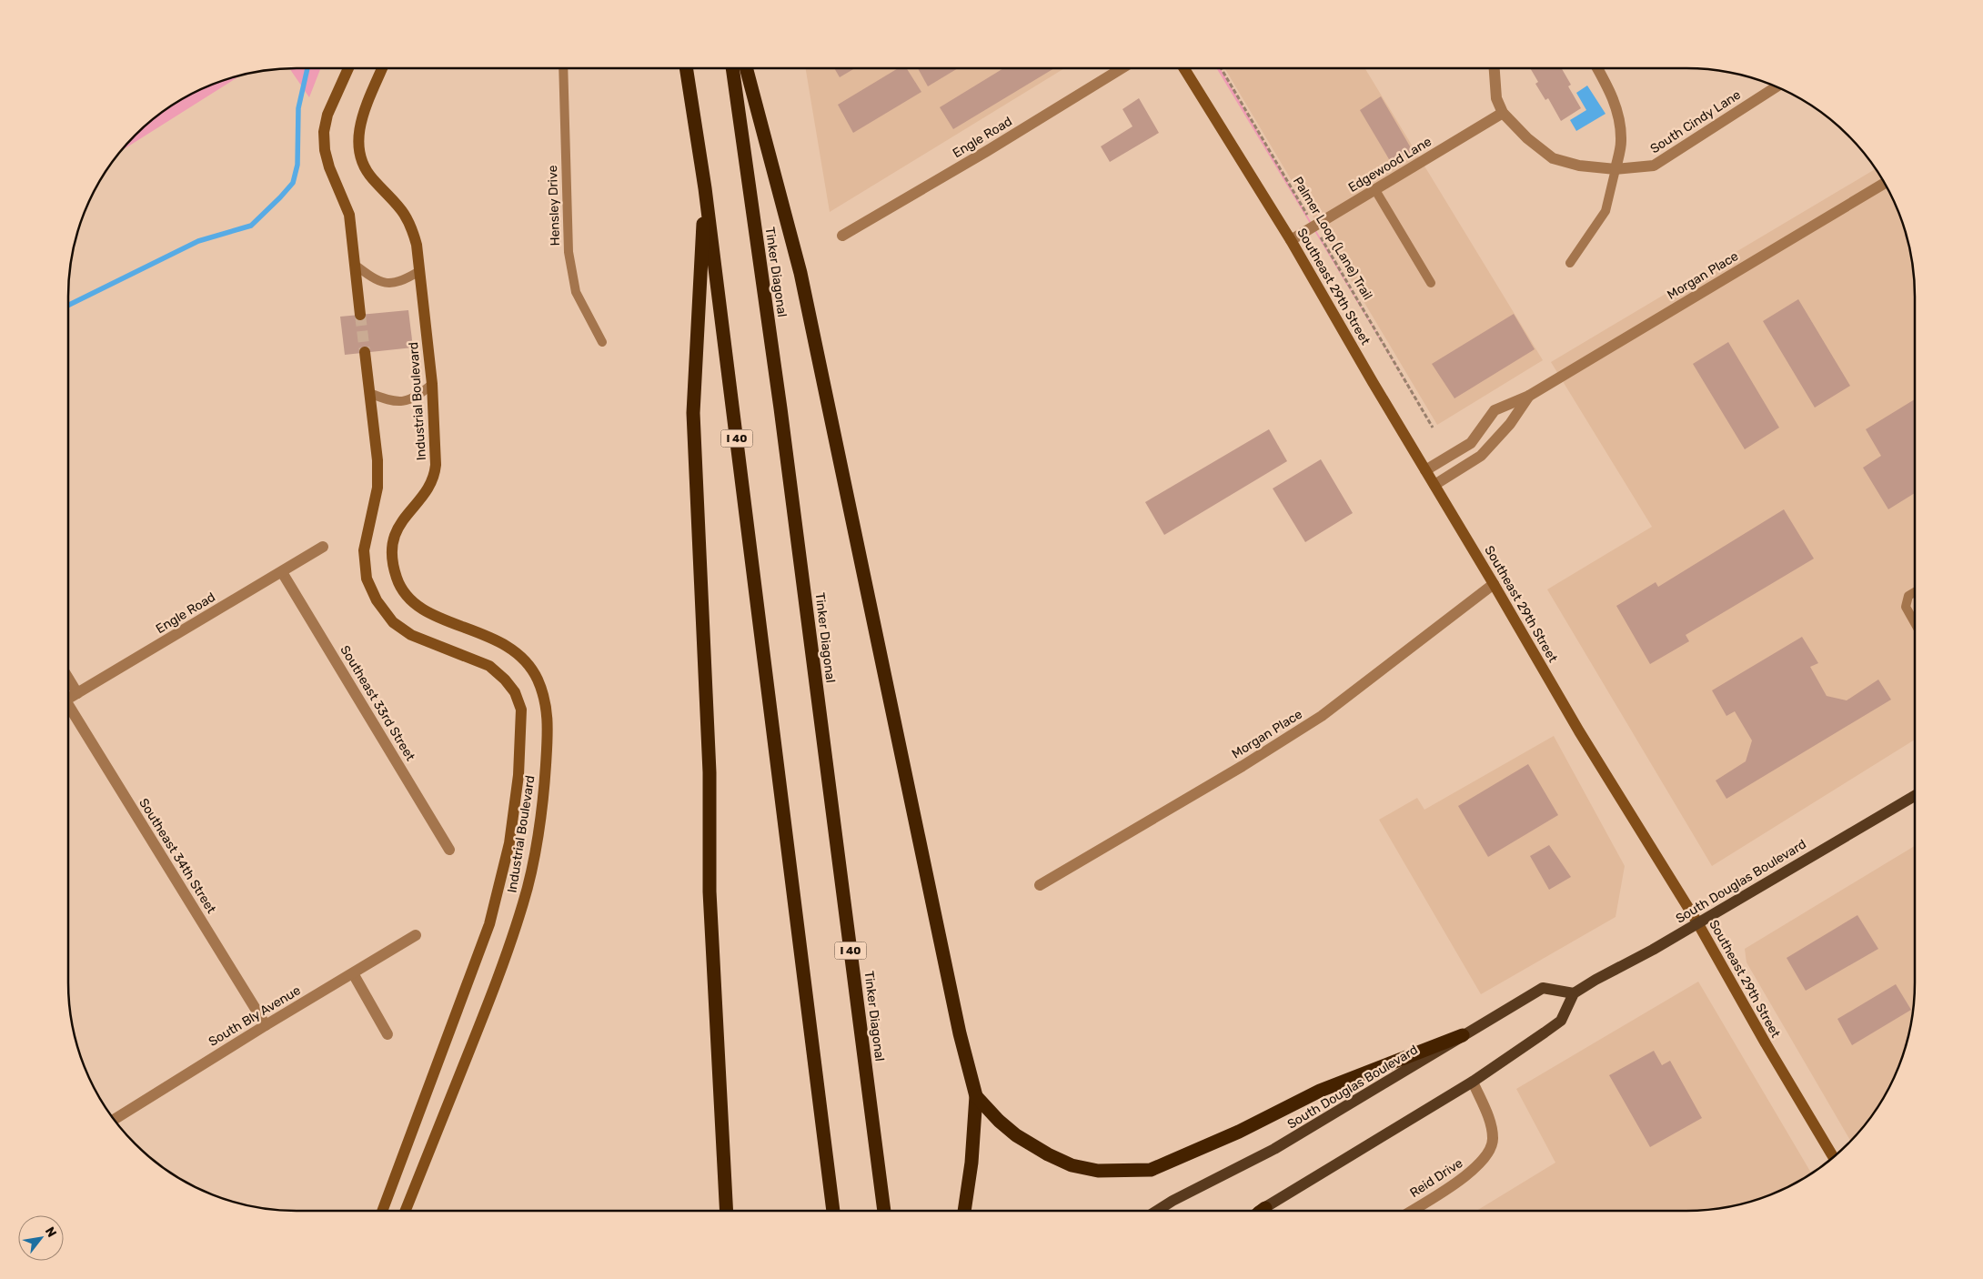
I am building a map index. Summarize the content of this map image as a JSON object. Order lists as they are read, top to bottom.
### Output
{
  "streets": {
    "highway": ["Tinker Diagonal", "I 40"],
    "main road": ["Southeast 29th Street", "Industrial Boulevard", "South Douglas Boulevard"],
    "street": [
      "South Cindy Lane",
      "Engle Road",
      "Edgewood Lane",
      "Morgan Place",
      "Southeast 33rd Street",
      "Southeast 34th Street",
      "South Bly Avenue",
      "Reid Drive"
    ],
    "lane": ["Hensley Drive"],
    "path": ["Palmer Loop (Lane) Trail"]
  },
  "crossings": [
    ["South Cindy Lane", "Edgewood Lane"],
    ["Engle Road", "Southeast 33rd Street"],
    ["Edgewood Lane", "Southeast 29th Street"],
    ["Morgan Place", "Southeast 29th Street"],
    ["Southeast 29th Street", "South Douglas Boulevard"],
    ["Southeast 34th Street", "South Bly Avenue"]
  ],
  "north": "top right"
}
